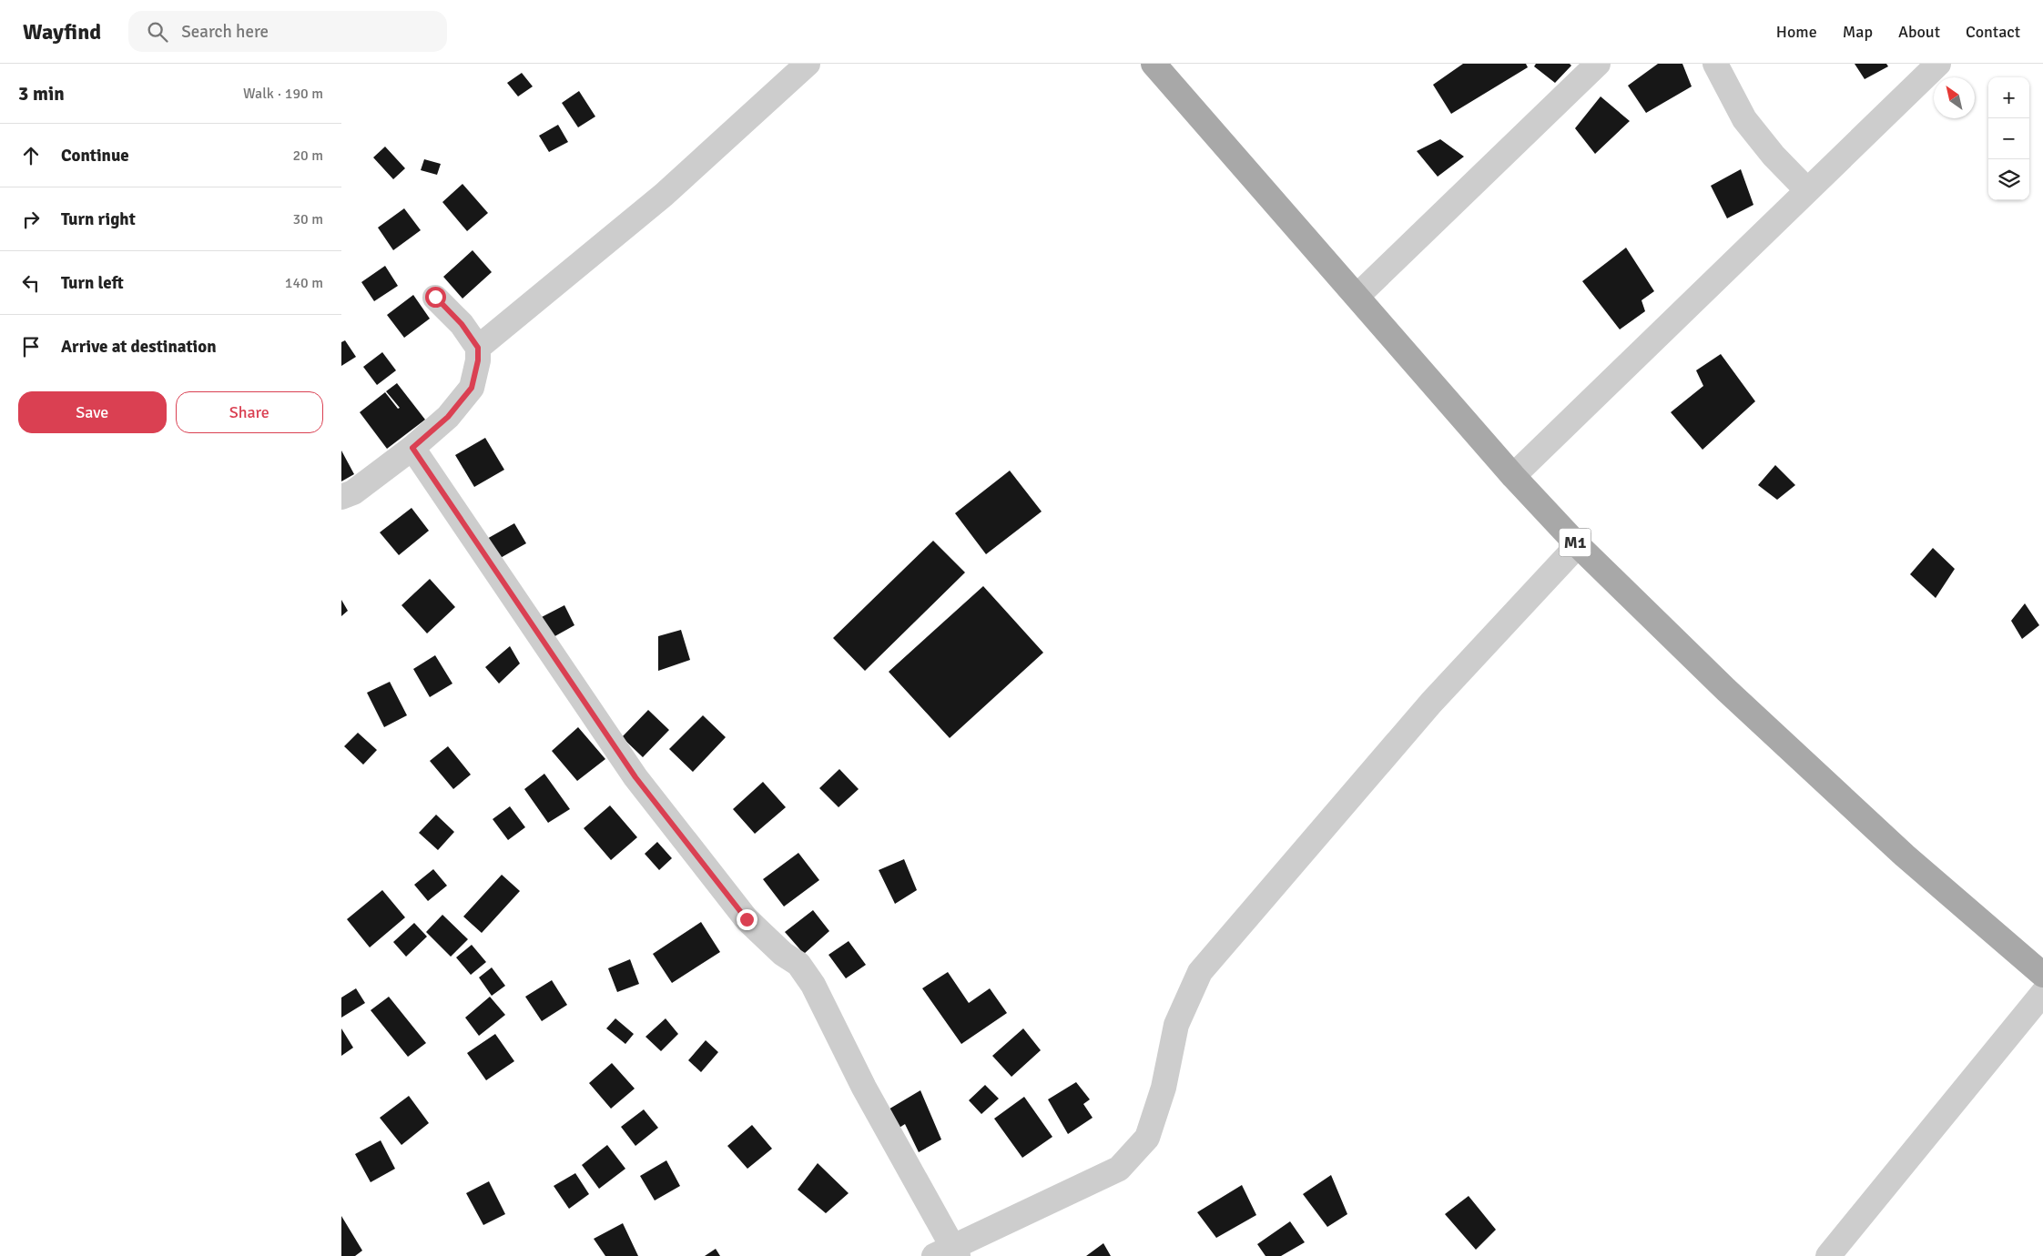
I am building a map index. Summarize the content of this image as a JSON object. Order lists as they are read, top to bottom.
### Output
{
  "streets": {
    "main road": ["M1"]
  },
  "north": "top left",
  "page": {
    "header": "Wayfind",
    "search": "Search here",
    "nav": [
      "Home",
      "Map",
      "About",
      "Contact"
    ],
    "heading": ["3 min", "Walk · 190 m"],
    "map_buttons": ["+", "−"],
    "list": [
      ["Continue", "20 m"],
      ["Turn right", "30 m"],
      ["Turn left", "140 m"],
      "Arrive at destination"
    ],
    "buttons": ["Save", "Share"]
  }
}
